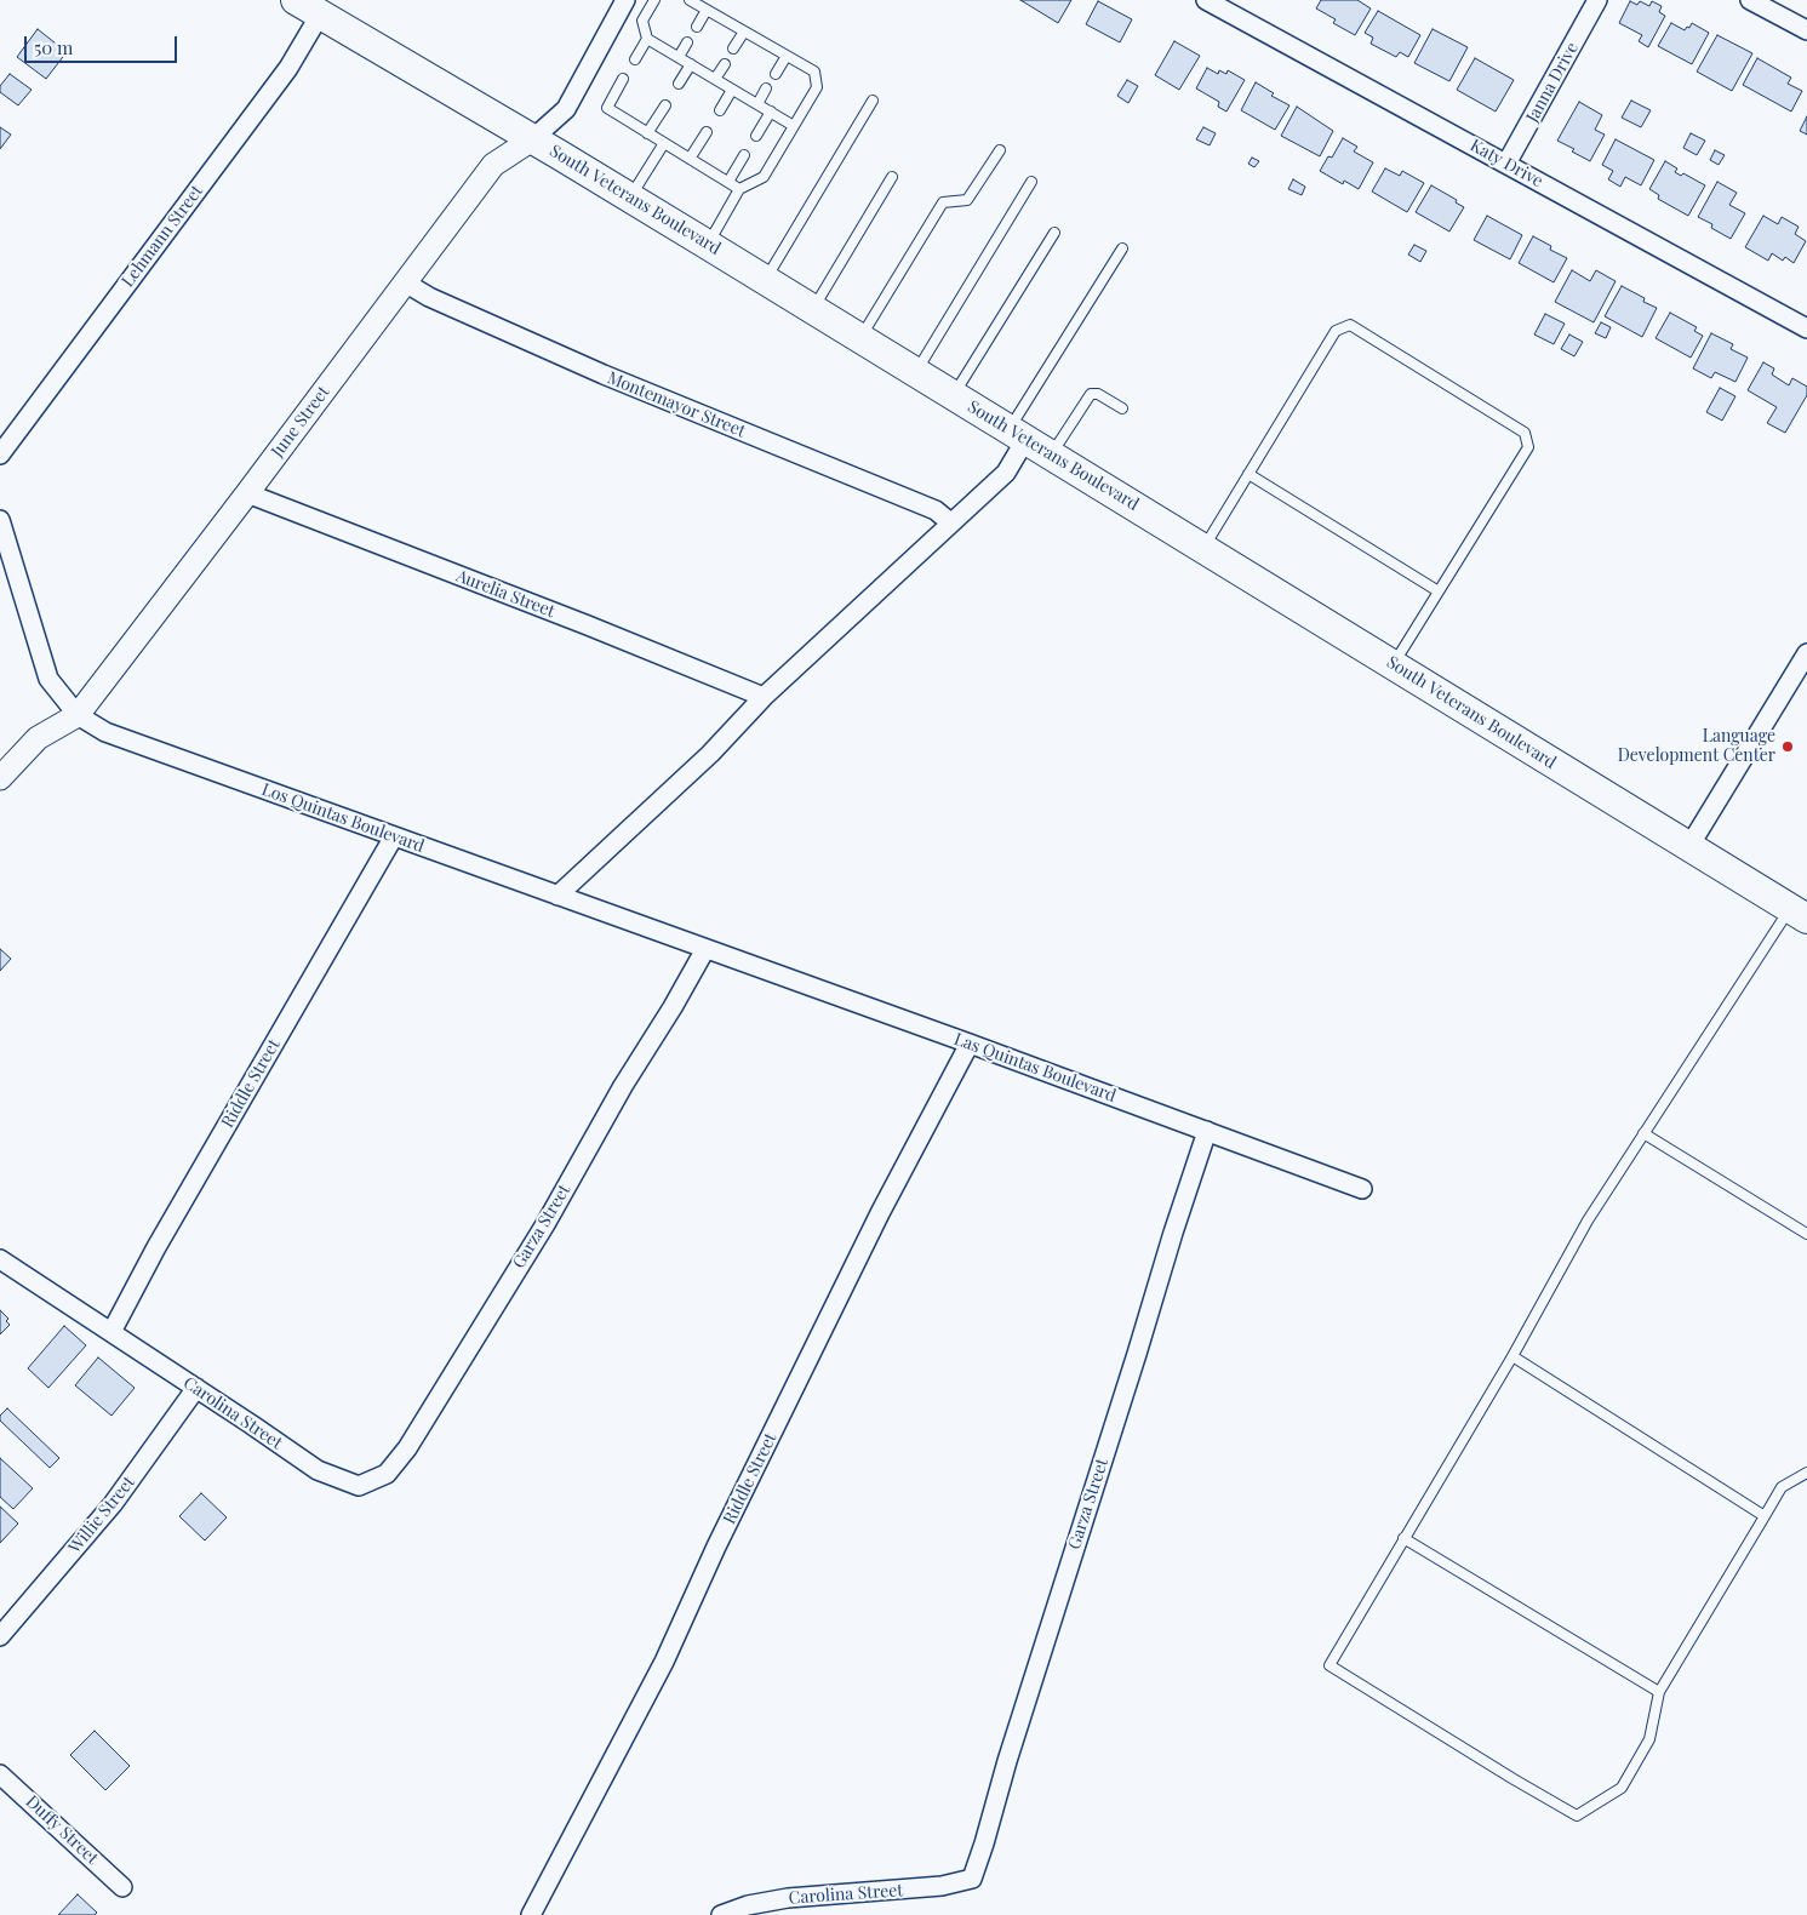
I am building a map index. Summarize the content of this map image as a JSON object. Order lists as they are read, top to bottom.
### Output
{
  "streets": {
    "main road": ["South Veterans Boulevard"],
    "street": [
      "Janna Drive",
      "Katy Drive",
      "Lehmann Street",
      "Montemayor Street",
      "June Street",
      "Aurelia Street",
      "Los Quintas Boulevard",
      "Las Quintas Boulevard",
      "Riddle Street",
      "Garza Street",
      "Carolina Street",
      "Willie Street",
      "Duffy Street"
    ]
  },
  "crossings": [
    ["Janna Drive", "Katy Drive"],
    ["South Veterans Boulevard", "Lehmann Street"],
    ["South Veterans Boulevard", "June Street"],
    ["Montemayor Street", "June Street"],
    ["June Street", "Aurelia Street"],
    ["June Street", "Los Quintas Boulevard"],
    ["Los Quintas Boulevard", "Las Quintas Boulevard"],
    ["Los Quintas Boulevard", "Riddle Street"],
    ["Los Quintas Boulevard", "Garza Street"],
    ["Las Quintas Boulevard", "Riddle Street"],
    ["Las Quintas Boulevard", "Garza Street"],
    ["Riddle Street", "Carolina Street"],
    ["Garza Street", "Carolina Street"],
    ["Carolina Street", "Willie Street"]
  ],
  "places": ["Language Development Center"],
  "scale_bar": "50 m"
}
